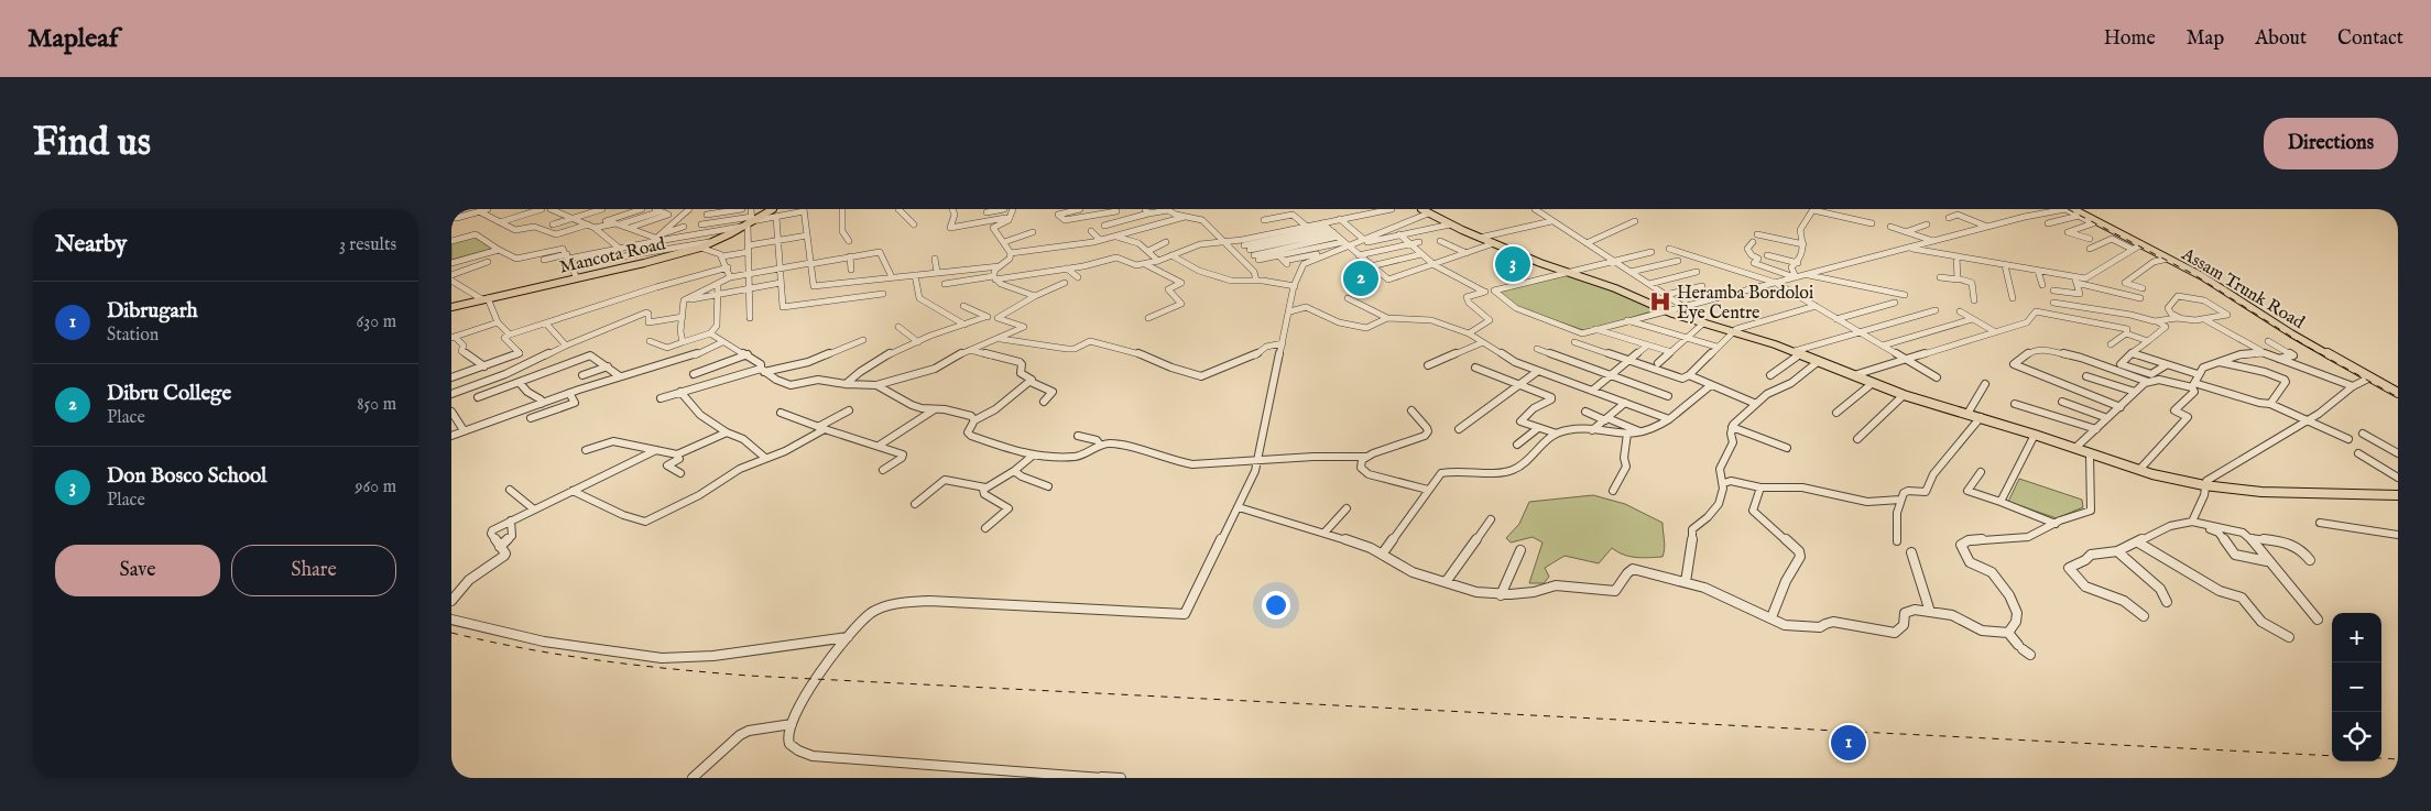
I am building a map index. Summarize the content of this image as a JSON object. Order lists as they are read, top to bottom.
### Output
{
  "streets": {
    "main road": ["Mancota Road", "Assam Trunk Road"]
  },
  "places": {
    "hospital": ["Heramba Bordoloi Eye Centre"]
  },
  "page": {
    "header": "Mapleaf",
    "nav": [
      "Home",
      "Map",
      "About",
      "Contact"
    ],
    "buttons": [
      "Directions",
      ["Save", "Share"]
    ],
    "title": "Find us",
    "heading": ["Nearby", "3 results"],
    "pins": ["3", "2", "1"],
    "list": [
      {
        "mark": "1",
        "name": "Dibrugarh",
        "note": "Station",
        "value": "630 m"
      },
      {
        "mark": "2",
        "name": "Dibru College",
        "note": "Place",
        "value": "850 m"
      },
      {
        "mark": "3",
        "name": "Don Bosco School",
        "note": "Place",
        "value": "960 m"
      }
    ],
    "map_buttons": ["+", "−"]
  }
}
